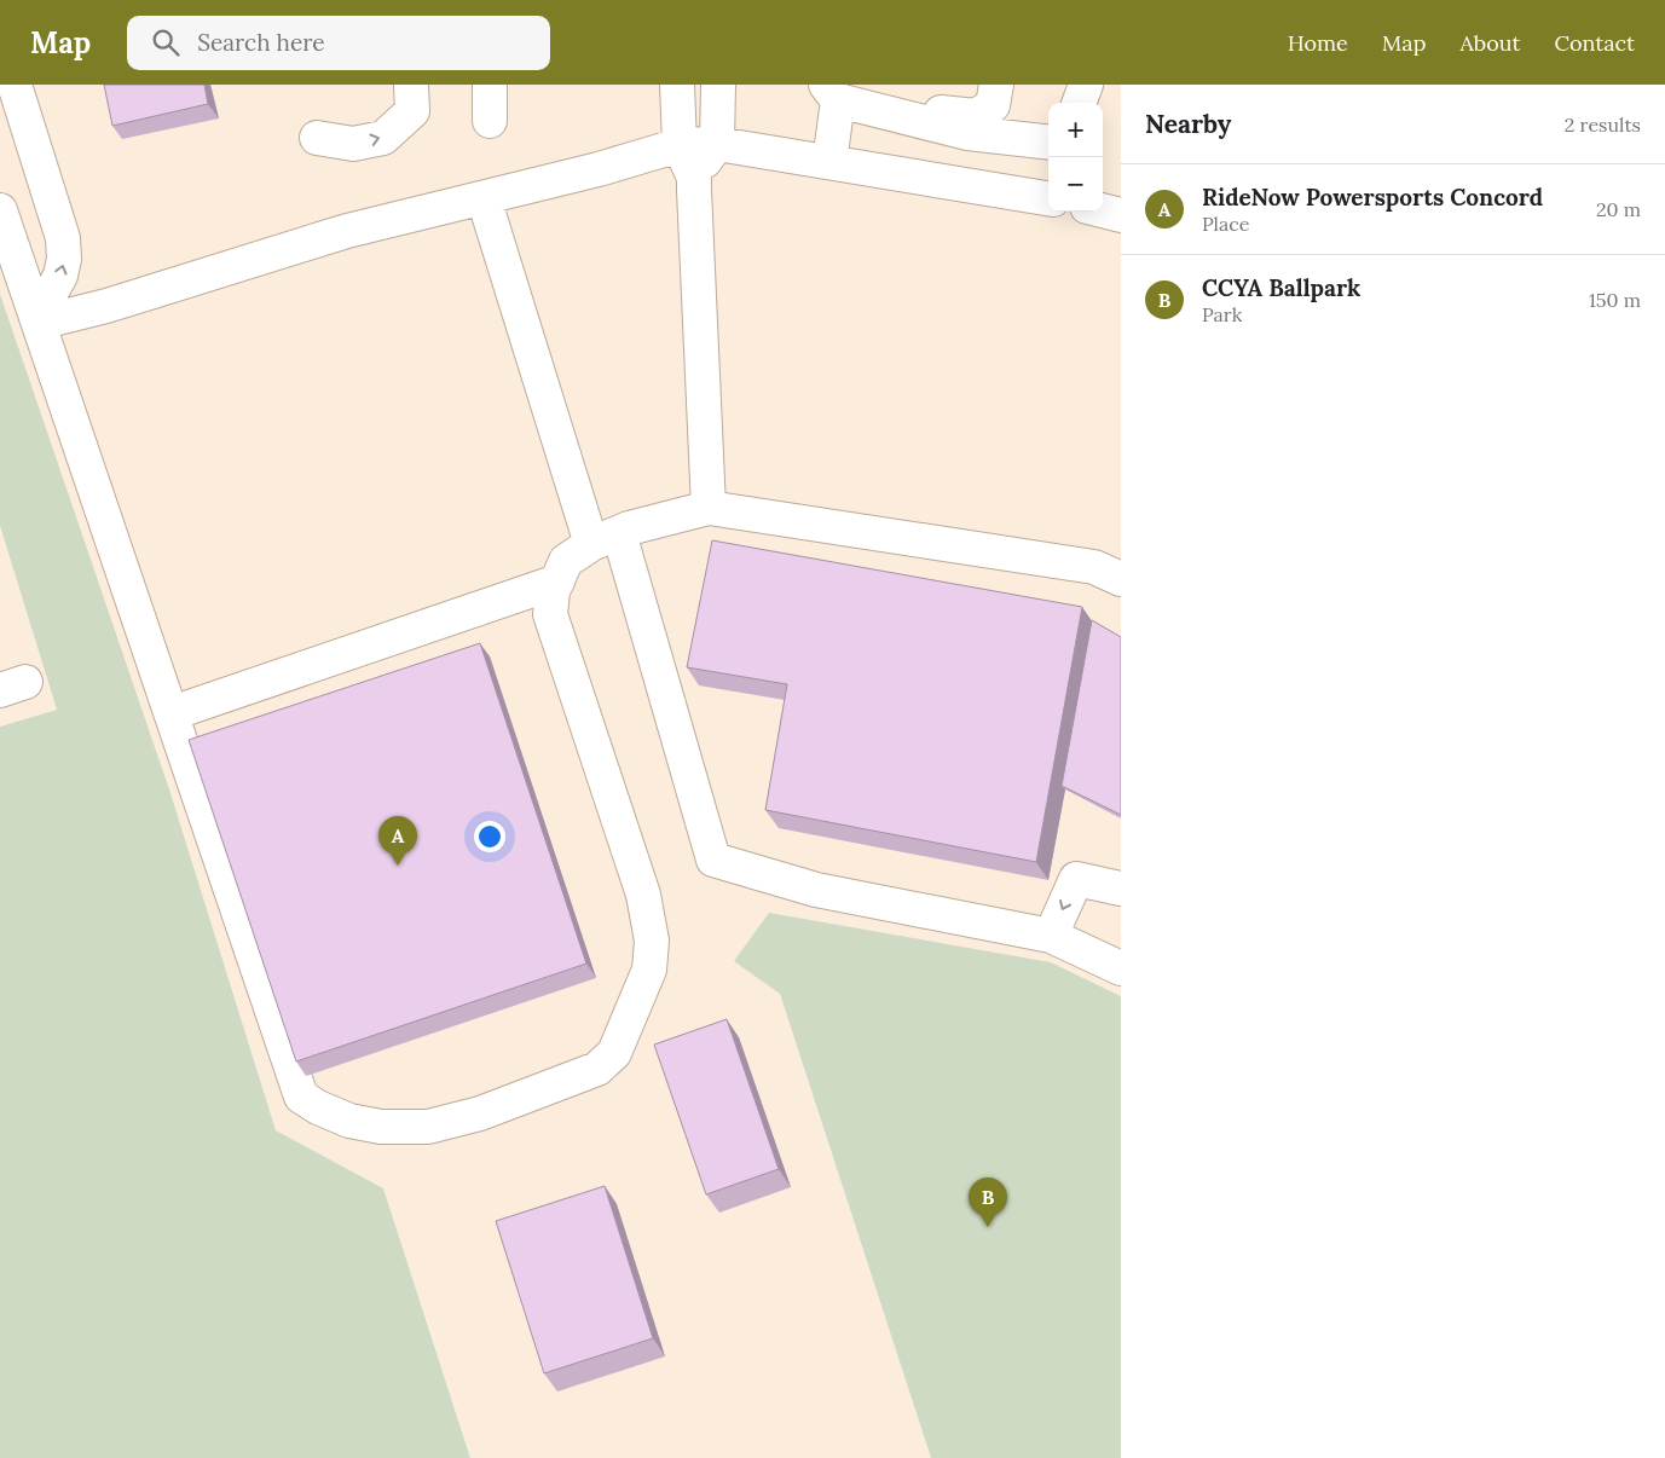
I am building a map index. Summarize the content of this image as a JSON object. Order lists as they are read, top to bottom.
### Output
{
  "page": {
    "header": "Map",
    "search": "Search here",
    "nav": [
      "Home",
      "Map",
      "About",
      "Contact"
    ],
    "heading": ["Nearby", "2 results"],
    "map_buttons": ["+", "−"],
    "list": [
      {
        "mark": "A",
        "name": "RideNow Powersports Concord",
        "note": "Place",
        "value": "20 m"
      },
      {
        "mark": "B",
        "name": "CCYA Ballpark",
        "note": "Park",
        "value": "150 m"
      }
    ],
    "pins": ["A", "B"]
  }
}
